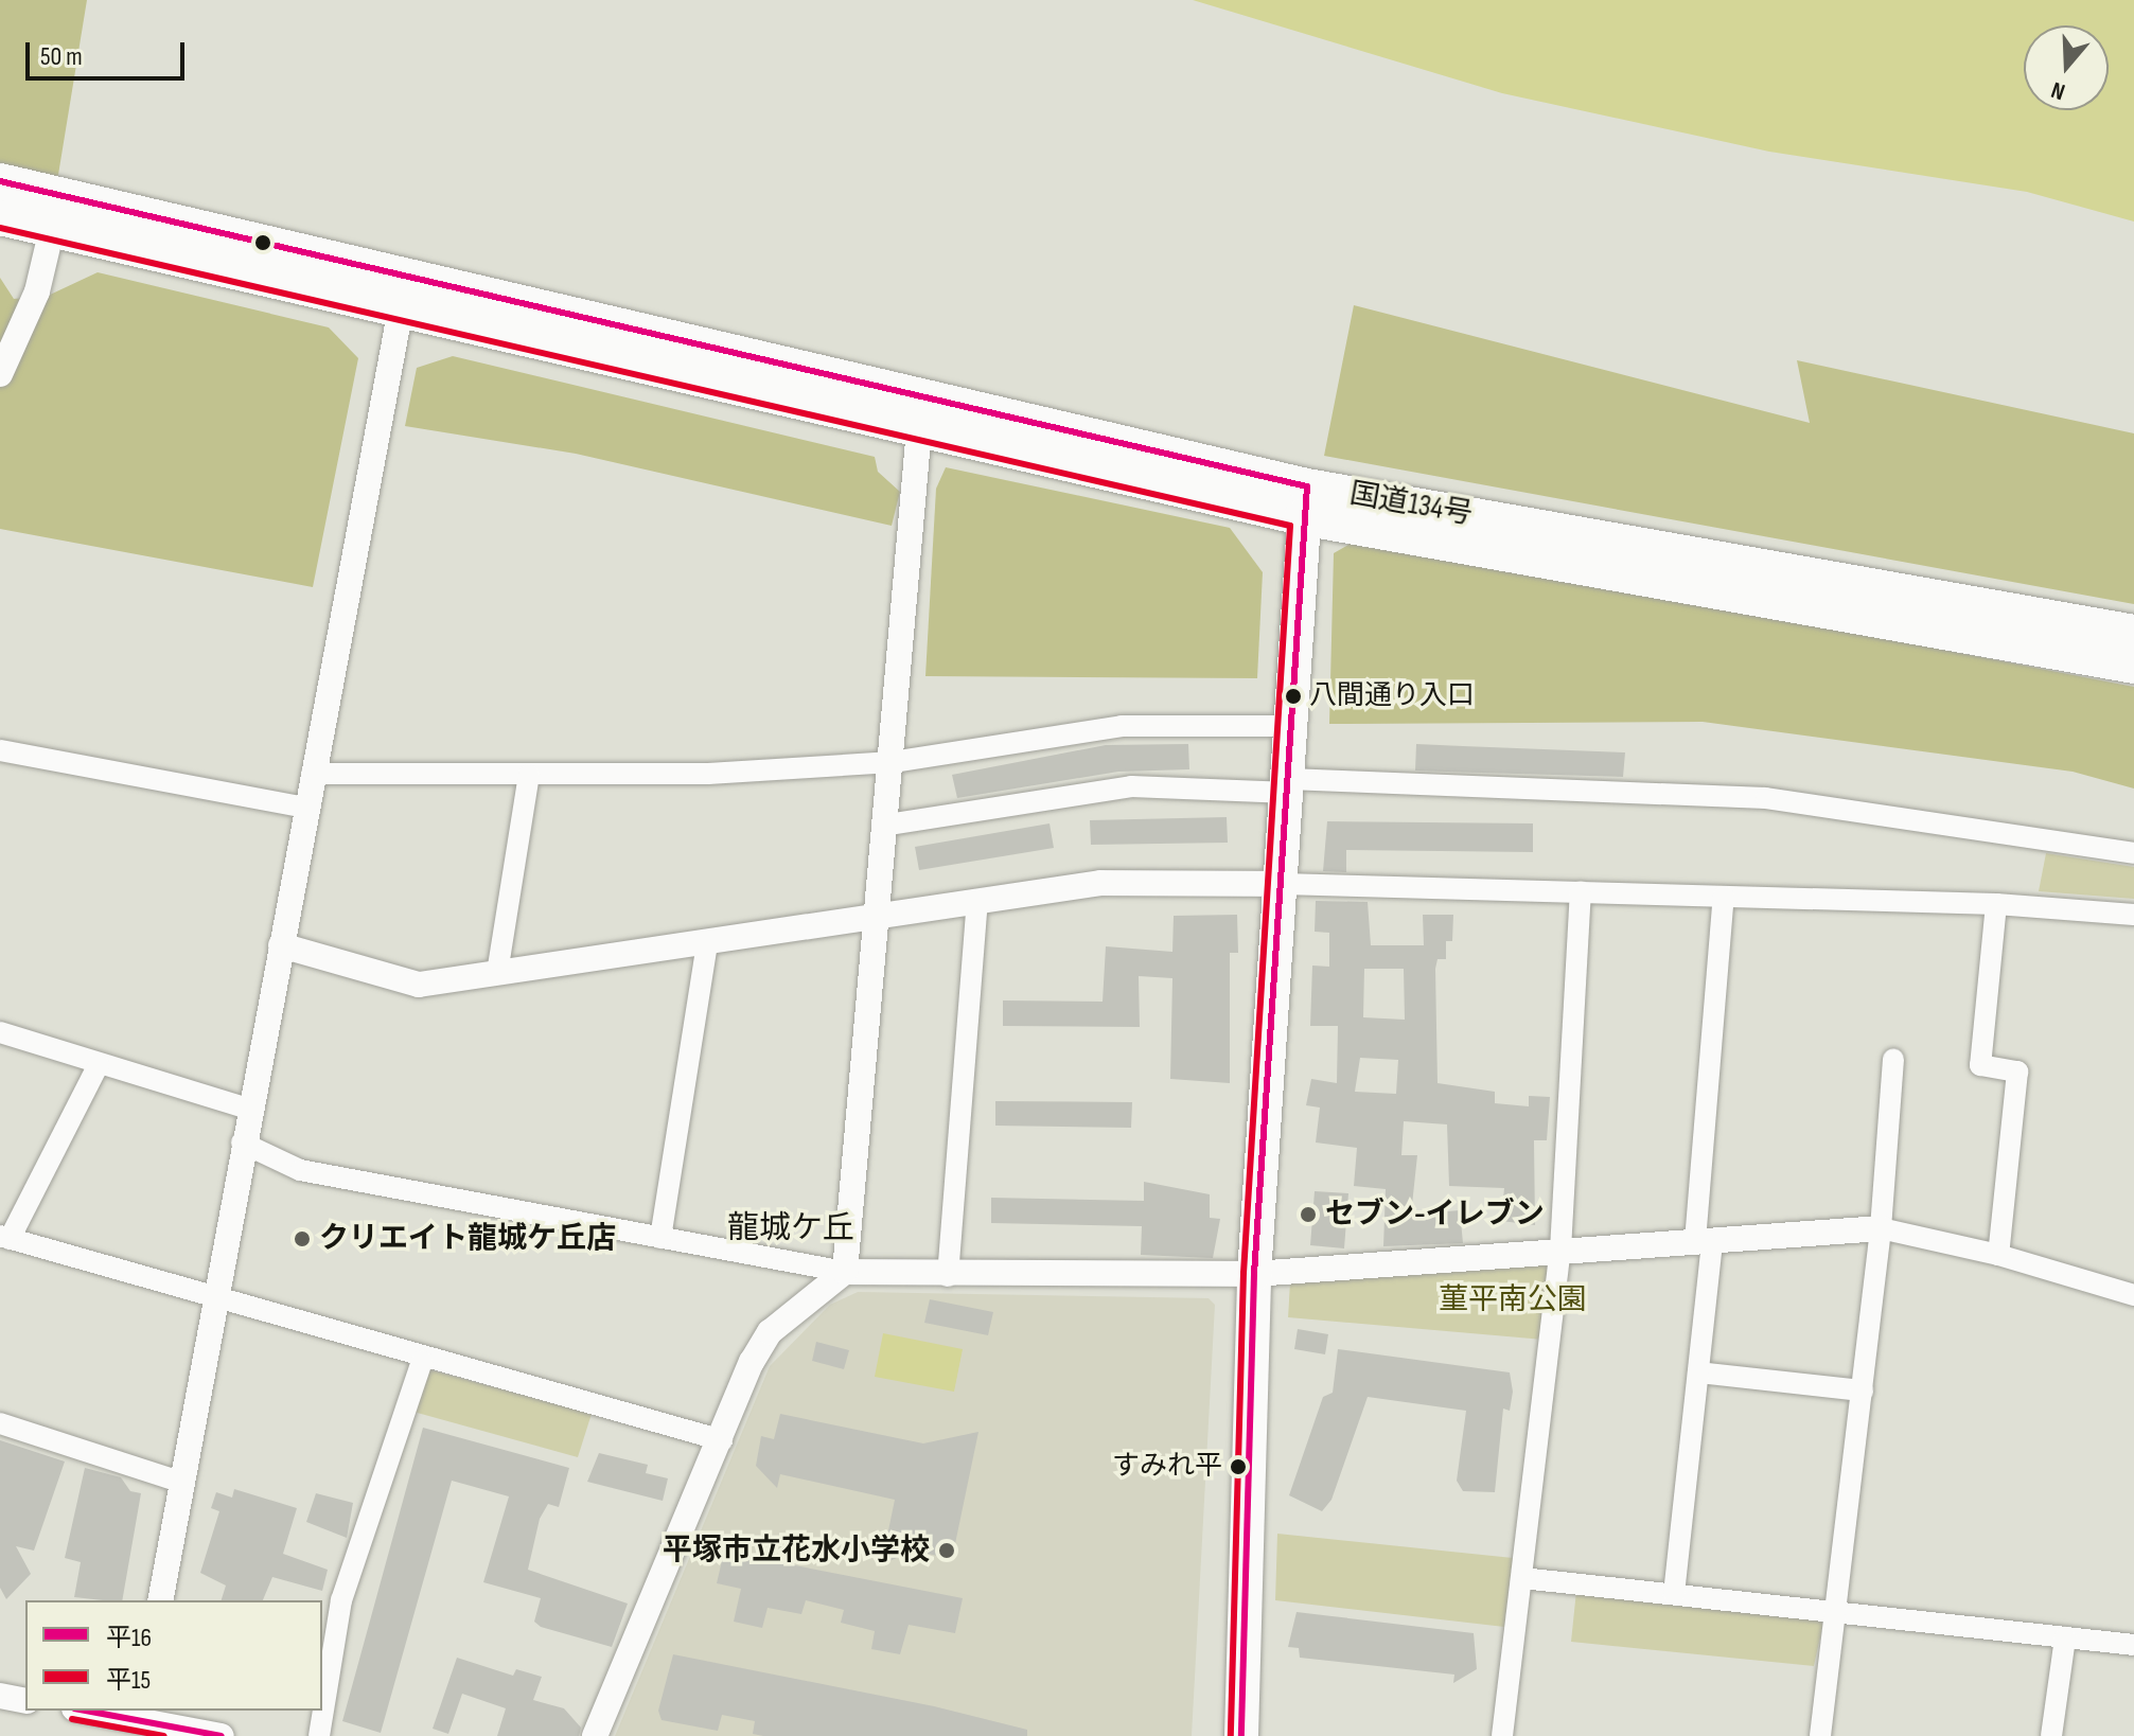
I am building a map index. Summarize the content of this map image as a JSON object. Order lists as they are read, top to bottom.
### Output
{
  "streets": {
    "highway": ["国道134号"]
  },
  "districts": ["龍城ケ丘"],
  "parks": ["菫平南公園"],
  "places": [
    "八間通り入口",
    "セブン-イレブン",
    "クリエイト龍城ケ丘店",
    "すみれ平",
    "平塚市立花水小学校"
  ],
  "lines": ["transit line 平16", "transit line 平15"],
  "legend": ["平16", "平15"],
  "scale_bar": "50 m",
  "north": "bottom"
}
